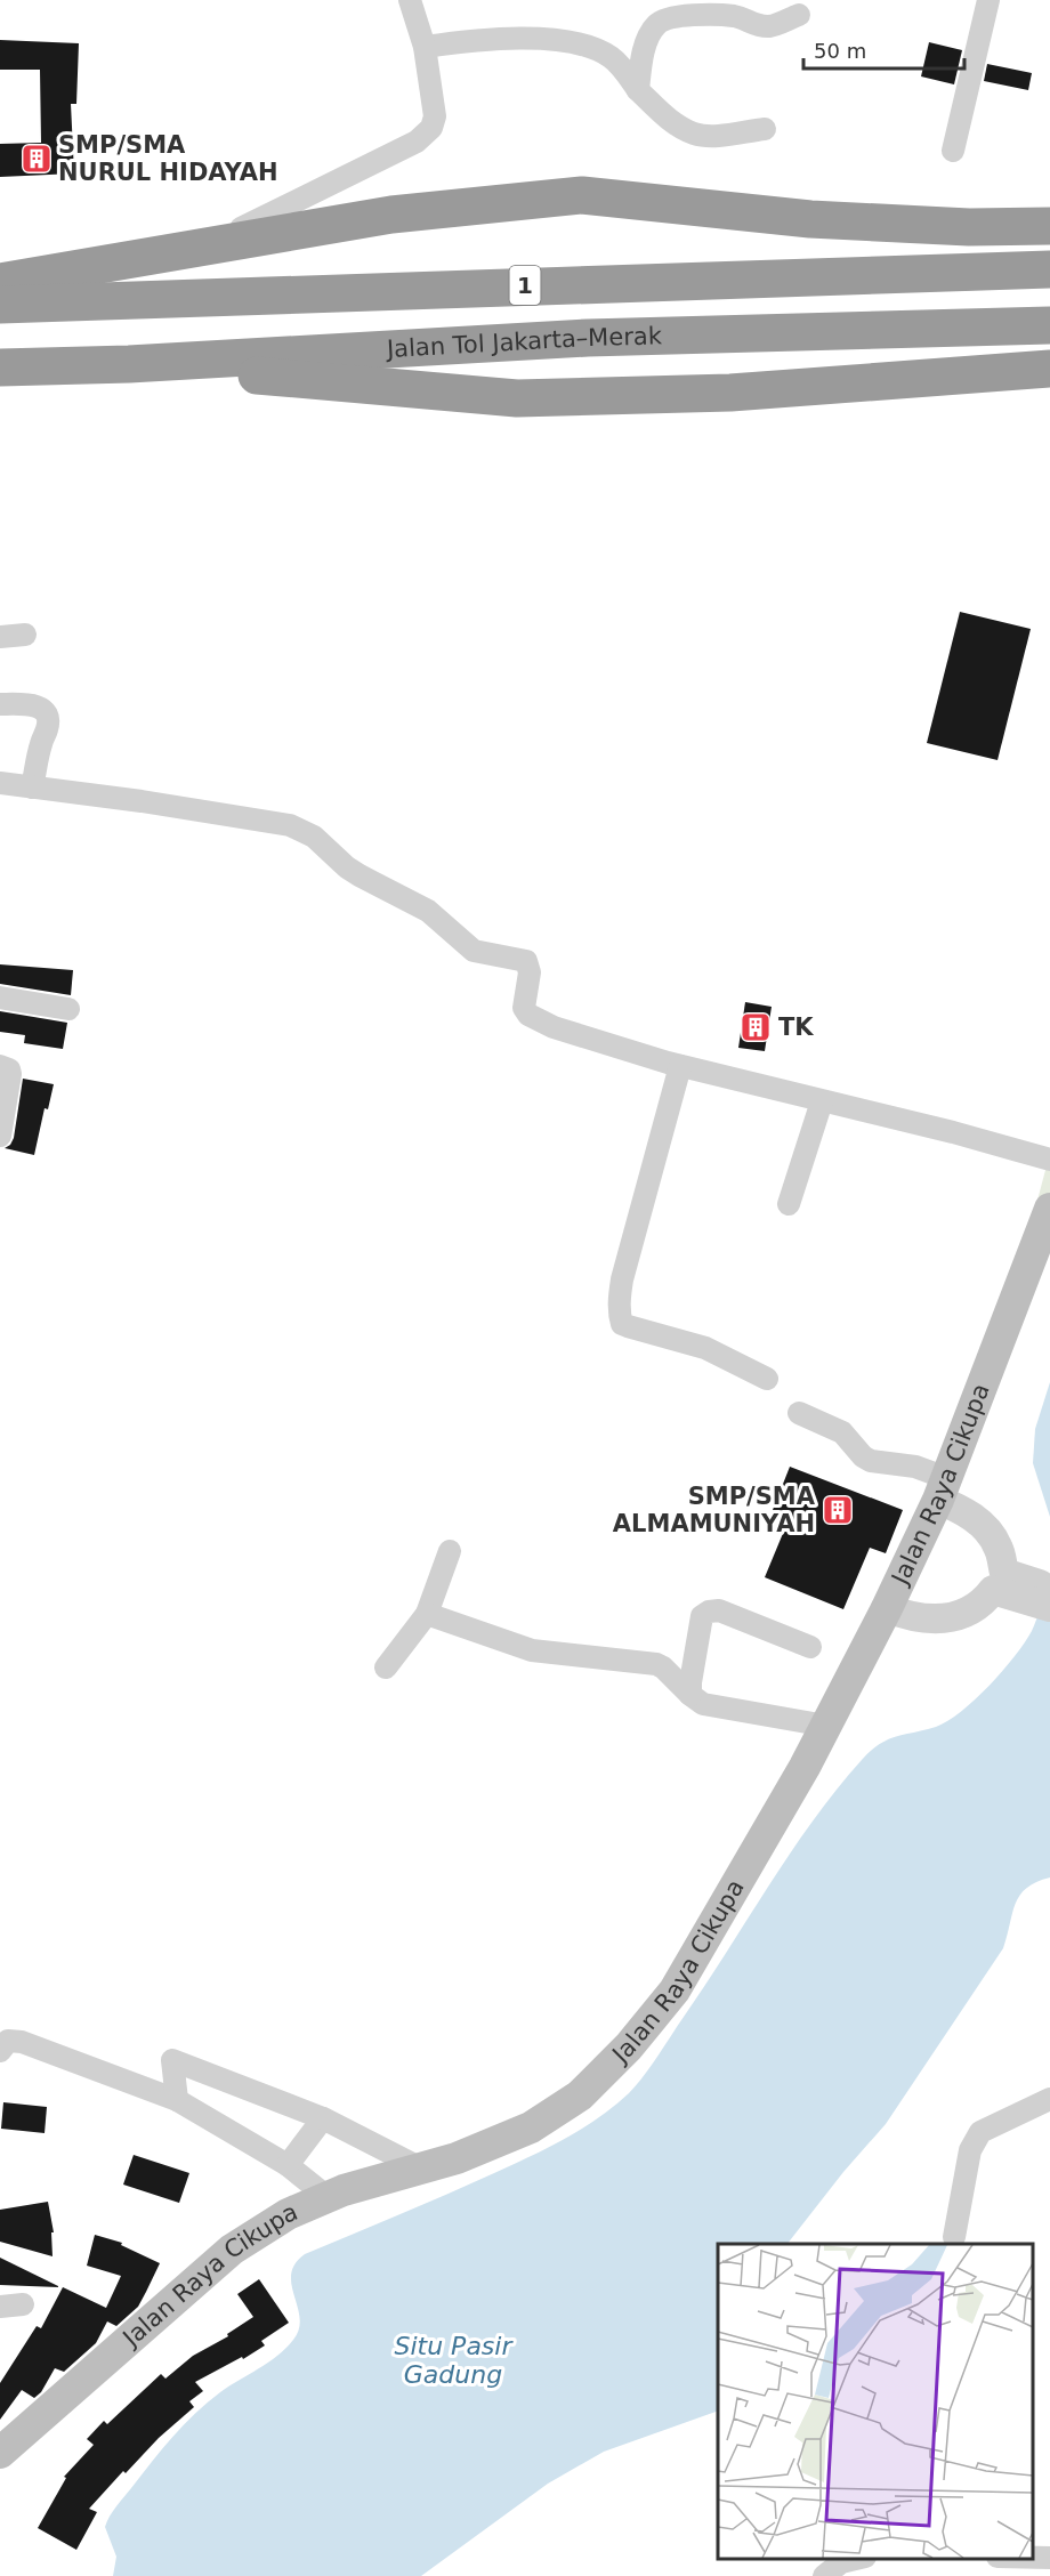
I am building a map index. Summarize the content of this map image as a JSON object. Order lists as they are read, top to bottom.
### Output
{
  "streets": {
    "highway": ["1", "Jalan Tol Jakarta–Merak"],
    "main road": ["Jalan Raya Cikupa"]
  },
  "water": ["Situ Pasir Gadung"],
  "places": {
    "building": ["SMP/SMA NURUL HIDAYAH", "TK", "SMP/SMA ALMAMUNIYAH"]
  },
  "scale_bar": "50 m"
}
